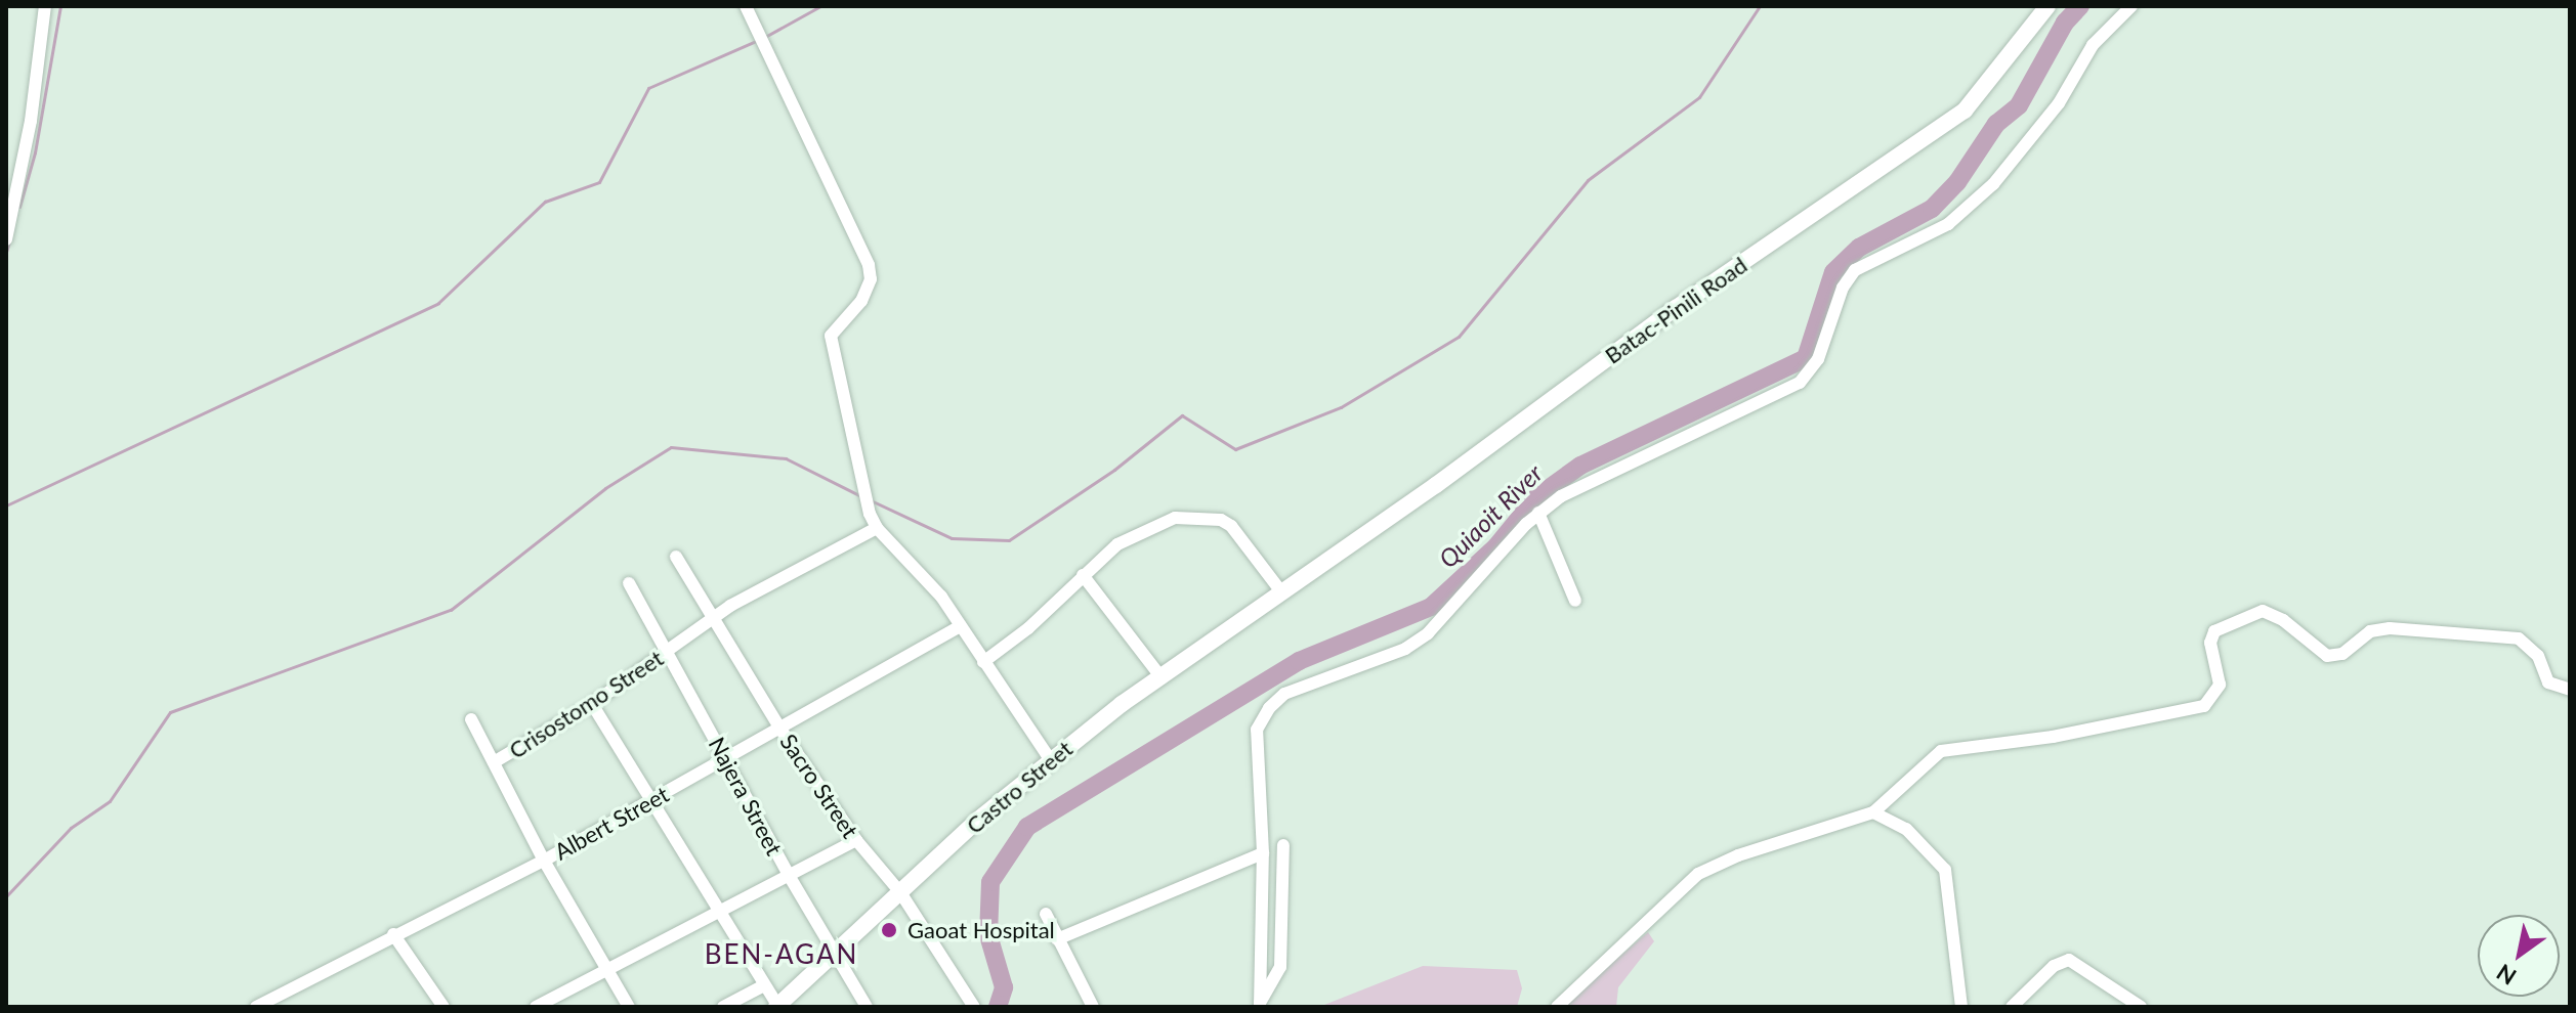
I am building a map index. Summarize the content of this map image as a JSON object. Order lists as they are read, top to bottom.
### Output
{
  "streets": {
    "main road": ["Batac-Pinili Road", "Castro Street"],
    "street": [
      "Crisostomo Street",
      "Sacro Street",
      "Najera Street",
      "Albert Street"
    ]
  },
  "crossings": [
    ["Batac-Pinili Road", "Castro Street"],
    ["Crisostomo Street", "Sacro Street"],
    ["Crisostomo Street", "Najera Street"],
    ["Crisostomo Street", "Albert Street"],
    ["Sacro Street", "Castro Street"],
    ["Sacro Street", "Albert Street"],
    ["Castro Street", "Najera Street"],
    ["Najera Street", "Albert Street"]
  ],
  "districts": ["BEN-AGAN"],
  "water": ["Quiaoit River"],
  "places": ["Gaoat Hospital"],
  "north": "bottom left"
}
